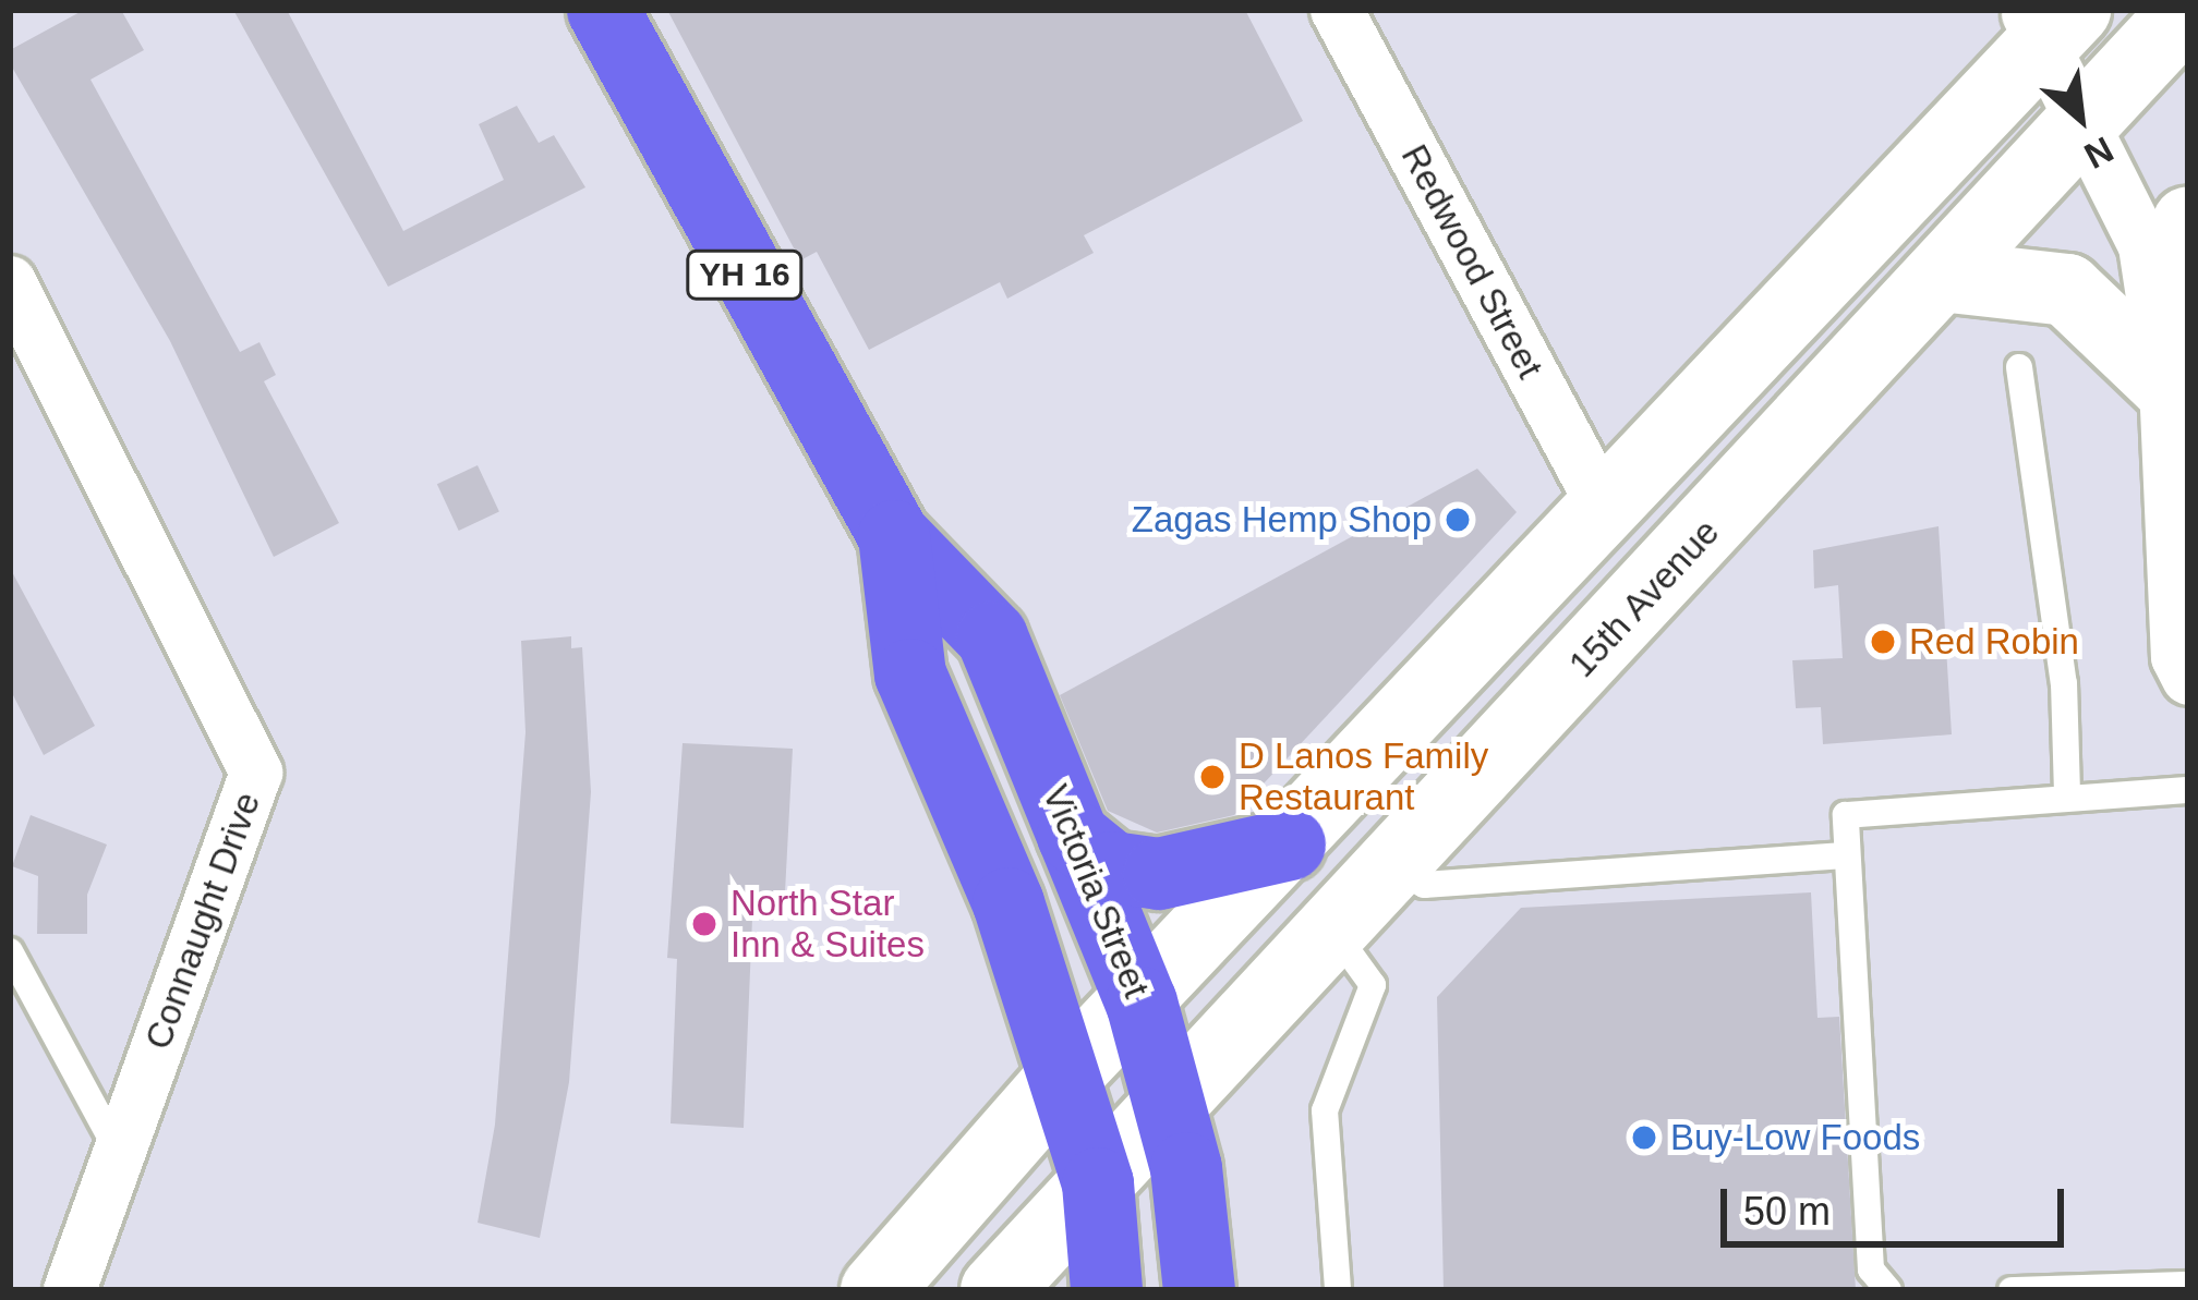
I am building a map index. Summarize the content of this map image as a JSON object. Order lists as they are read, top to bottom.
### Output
{
  "streets": {
    "highway": ["YH 16", "Victoria Street"],
    "main road": ["15th Avenue"],
    "street": ["Redwood Street", "Connaught Drive"]
  },
  "crossings": [
    ["15th Avenue", "Victoria Street"]
  ],
  "places": [
    "Zagas Hemp Shop",
    "Red Robin",
    "D Lanos Family Restaurant",
    "North Star Inn & Suites",
    "Buy-Low Foods"
  ],
  "scale_bar": "50 m",
  "north": "bottom right"
}
